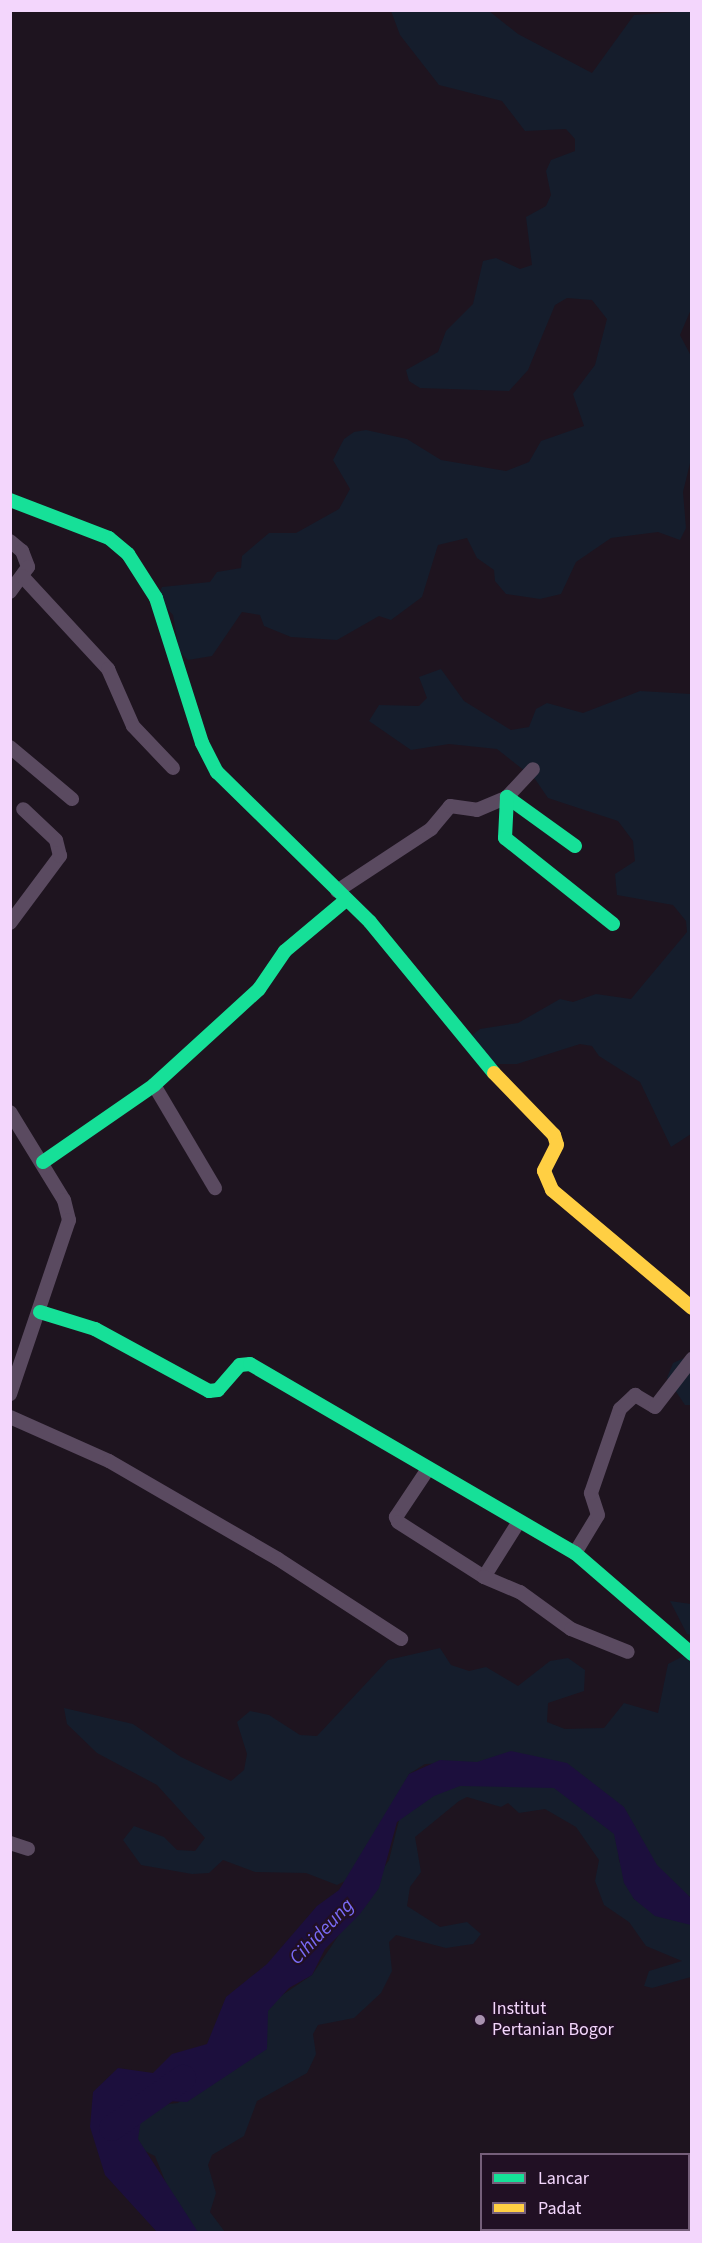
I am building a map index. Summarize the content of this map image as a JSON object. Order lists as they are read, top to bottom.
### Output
{
  "water": ["Cihideung"],
  "places": ["Institut Pertanian Bogor"],
  "legend": ["Lancar", "Padat"]
}
